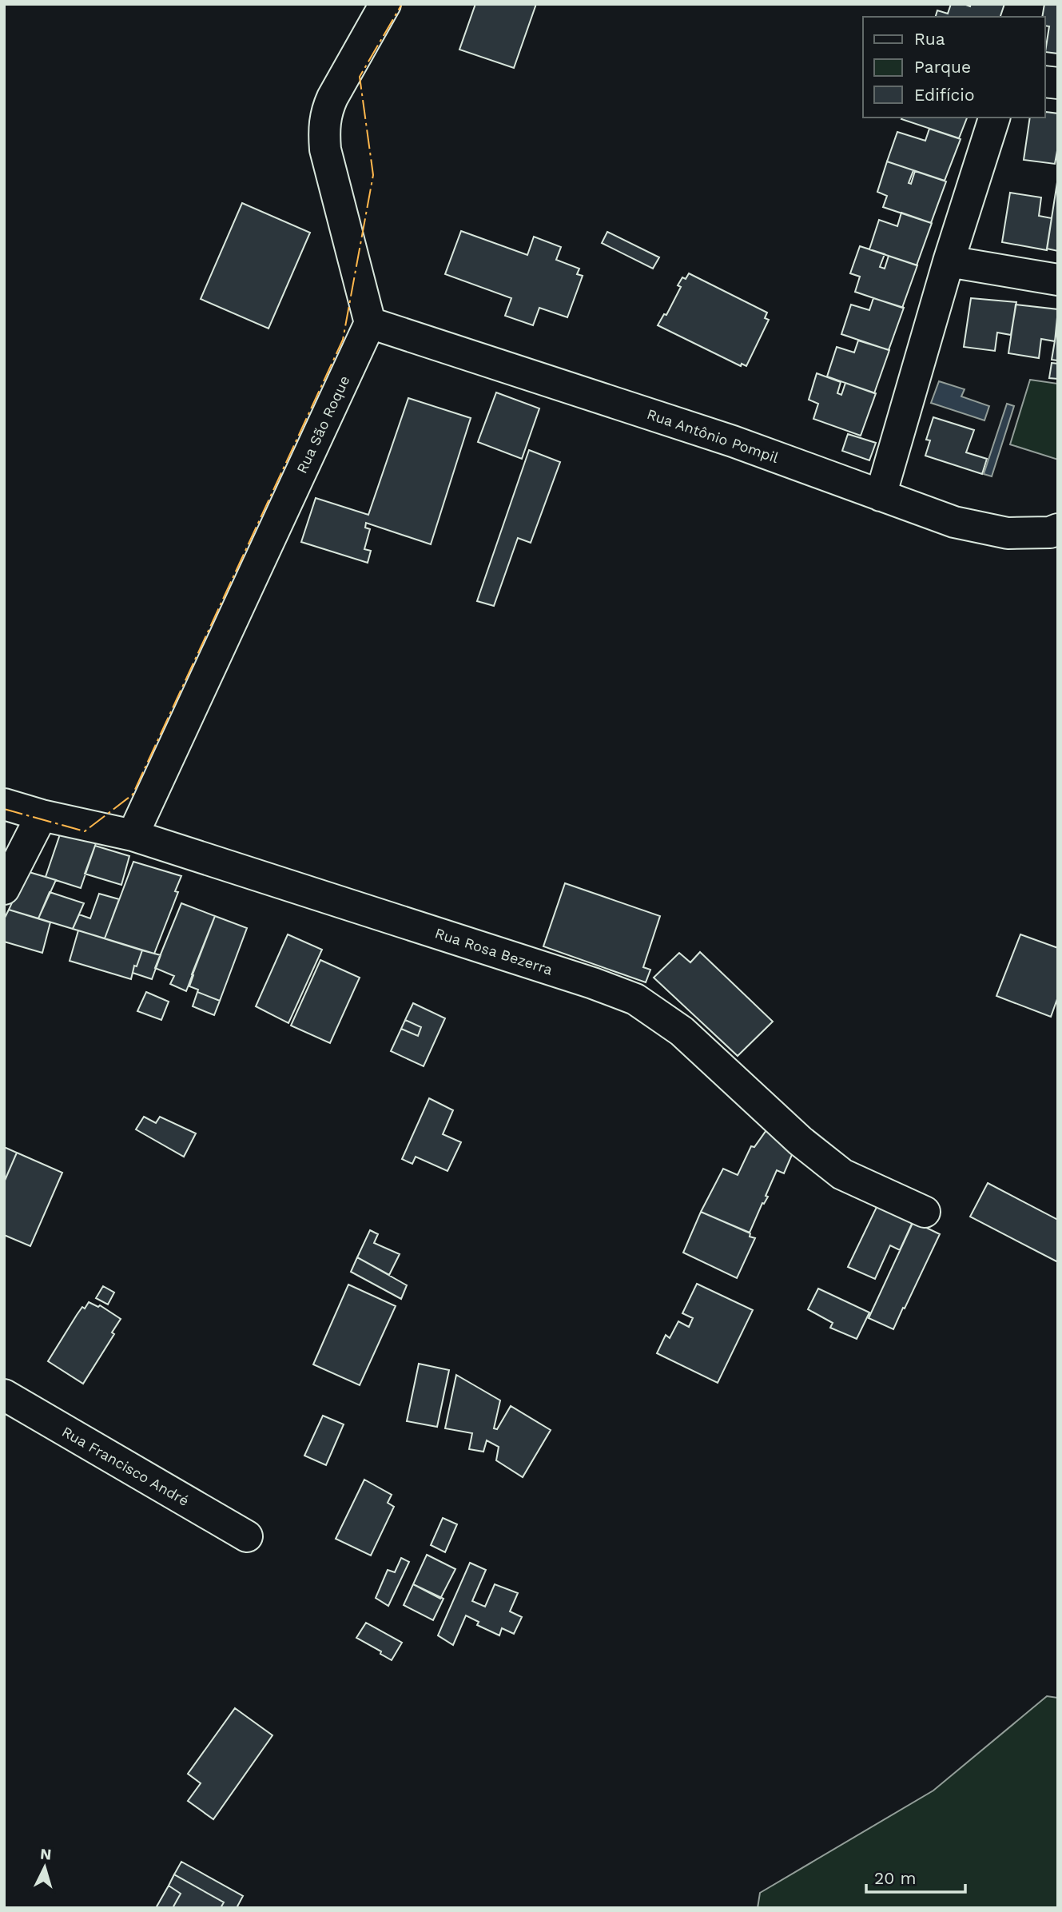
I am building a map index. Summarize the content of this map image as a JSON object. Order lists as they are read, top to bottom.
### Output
{
  "streets": {
    "street": [
      "Rua São Roque",
      "Rua Antônio Pompil",
      "Rua Rosa Bezerra",
      "Rua Francisco André"
    ]
  },
  "crossings": [
    ["Rua São Roque", "Rua Antônio Pompil"],
    ["Rua São Roque", "Rua Rosa Bezerra"]
  ],
  "legend": ["Rua", "Parque", "Edifício"],
  "scale_bar": "20 m",
  "north": "top"
}
